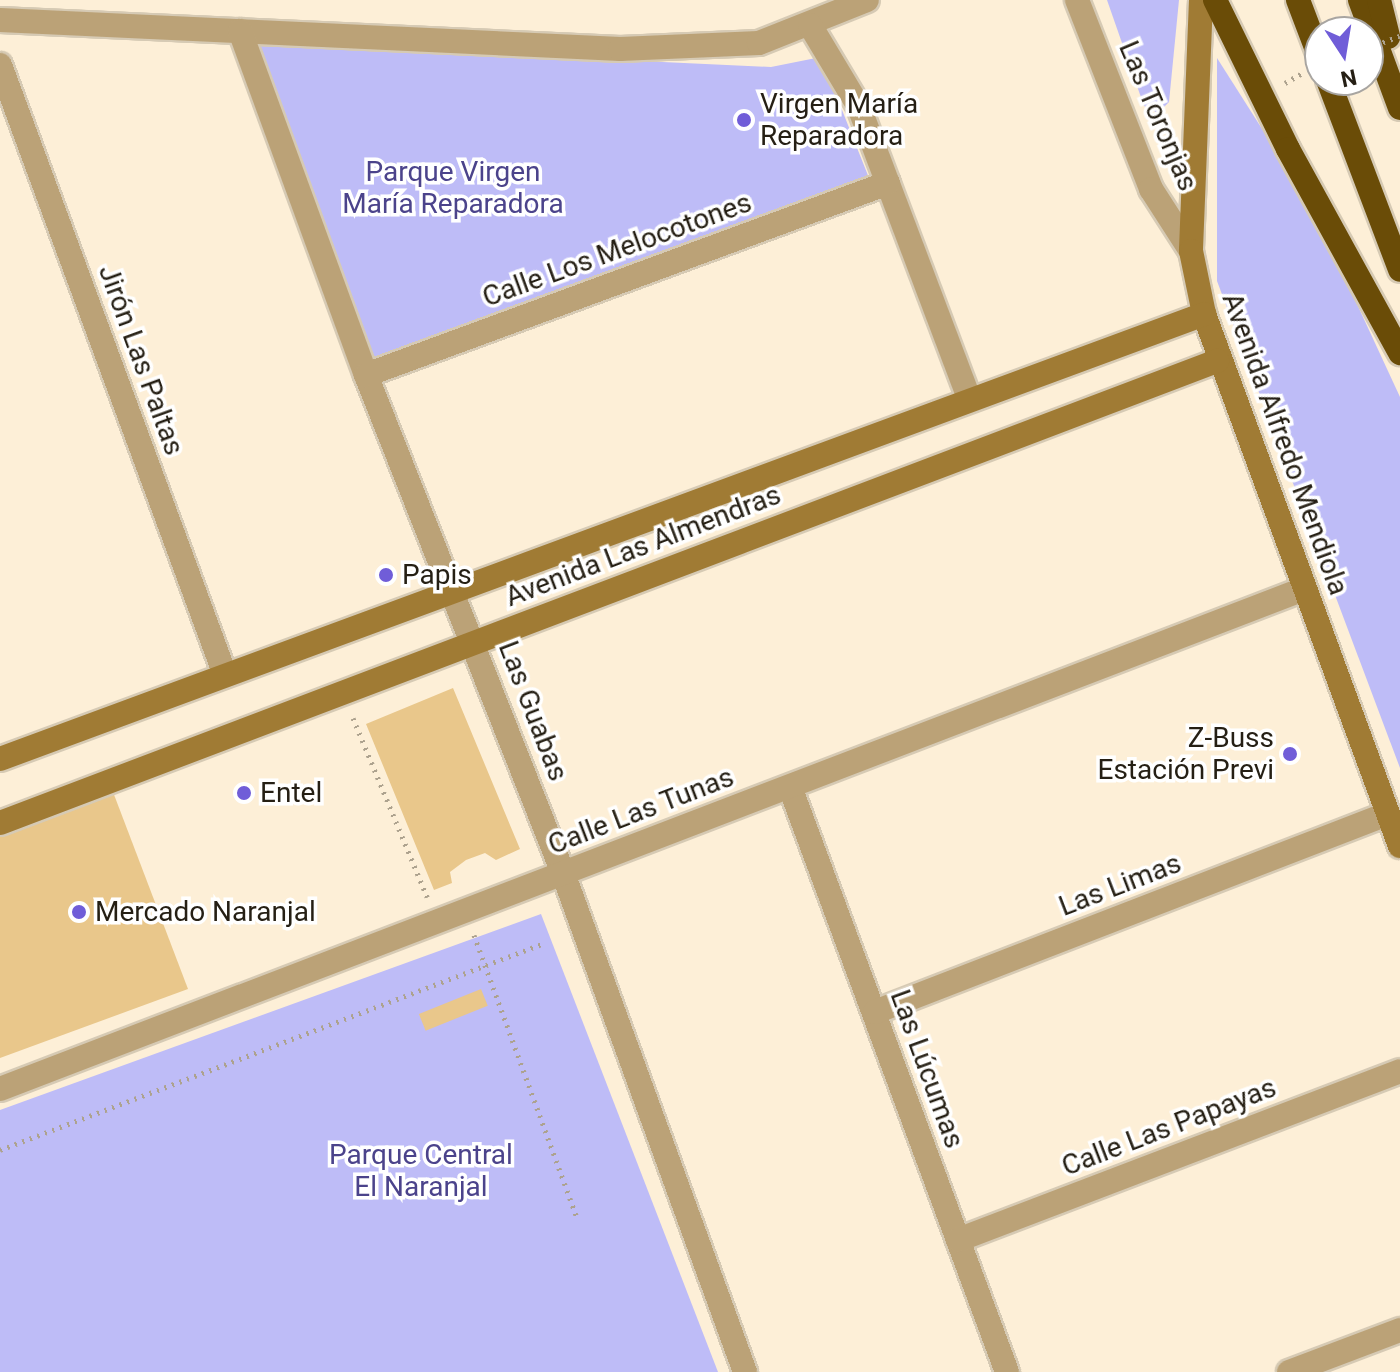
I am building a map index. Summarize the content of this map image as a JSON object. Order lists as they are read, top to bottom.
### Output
{
  "streets": {
    "street": [
      "Las Toronjas",
      "Calle Los Melocotones",
      "Jirón Las Paltas",
      "Avenida Alfredo Mendiola",
      "Avenida Las Almendras",
      "Las Guabas",
      "Calle Las Tunas",
      "Las Limas",
      "Las Lúcumas",
      "Calle Las Papayas"
    ]
  },
  "crossings": [
    ["Las Toronjas", "Avenida Alfredo Mendiola"],
    ["Calle Los Melocotones", "Las Guabas"],
    ["Jirón Las Paltas", "Avenida Las Almendras"],
    ["Avenida Alfredo Mendiola", "Avenida Las Almendras"],
    ["Avenida Alfredo Mendiola", "Calle Las Tunas"],
    ["Avenida Alfredo Mendiola", "Las Limas"],
    ["Avenida Las Almendras", "Las Guabas"],
    ["Las Guabas", "Calle Las Tunas"],
    ["Calle Las Tunas", "Las Lúcumas"],
    ["Las Limas", "Las Lúcumas"],
    ["Las Lúcumas", "Calle Las Papayas"]
  ],
  "parks": ["Parque Virgen María Reparadora", "Parque Central El Naranjal"],
  "places": [
    "Virgen María Reparadora",
    "Papis",
    "Z-Buss Estación Previ",
    "Entel",
    "Mercado Naranjal"
  ],
  "north": "bottom"
}
